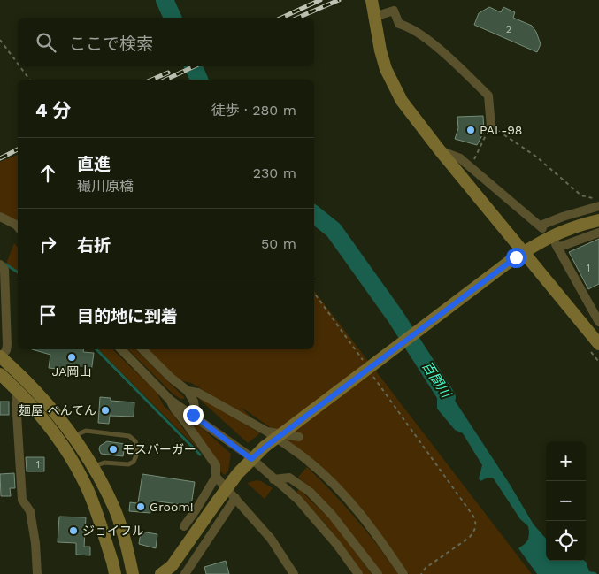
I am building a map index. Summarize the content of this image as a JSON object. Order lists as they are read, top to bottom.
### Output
{
  "water": ["百間川"],
  "places": [
    "PAL-98",
    "JA岡山",
    "麺屋 べんてん",
    "モスバーガー",
    "Groom!",
    "ジョイフル"
  ],
  "house_numbers": ["2", "1", "1"],
  "page": {
    "search": "ここで検索",
    "heading": ["4 分", "徒歩 · 280 m"],
    "list": [
      ["直進", "穝川原橋", "230 m"],
      ["右折", "50 m"],
      "目的地に到着"
    ],
    "map_buttons": ["+", "−"]
  }
}
